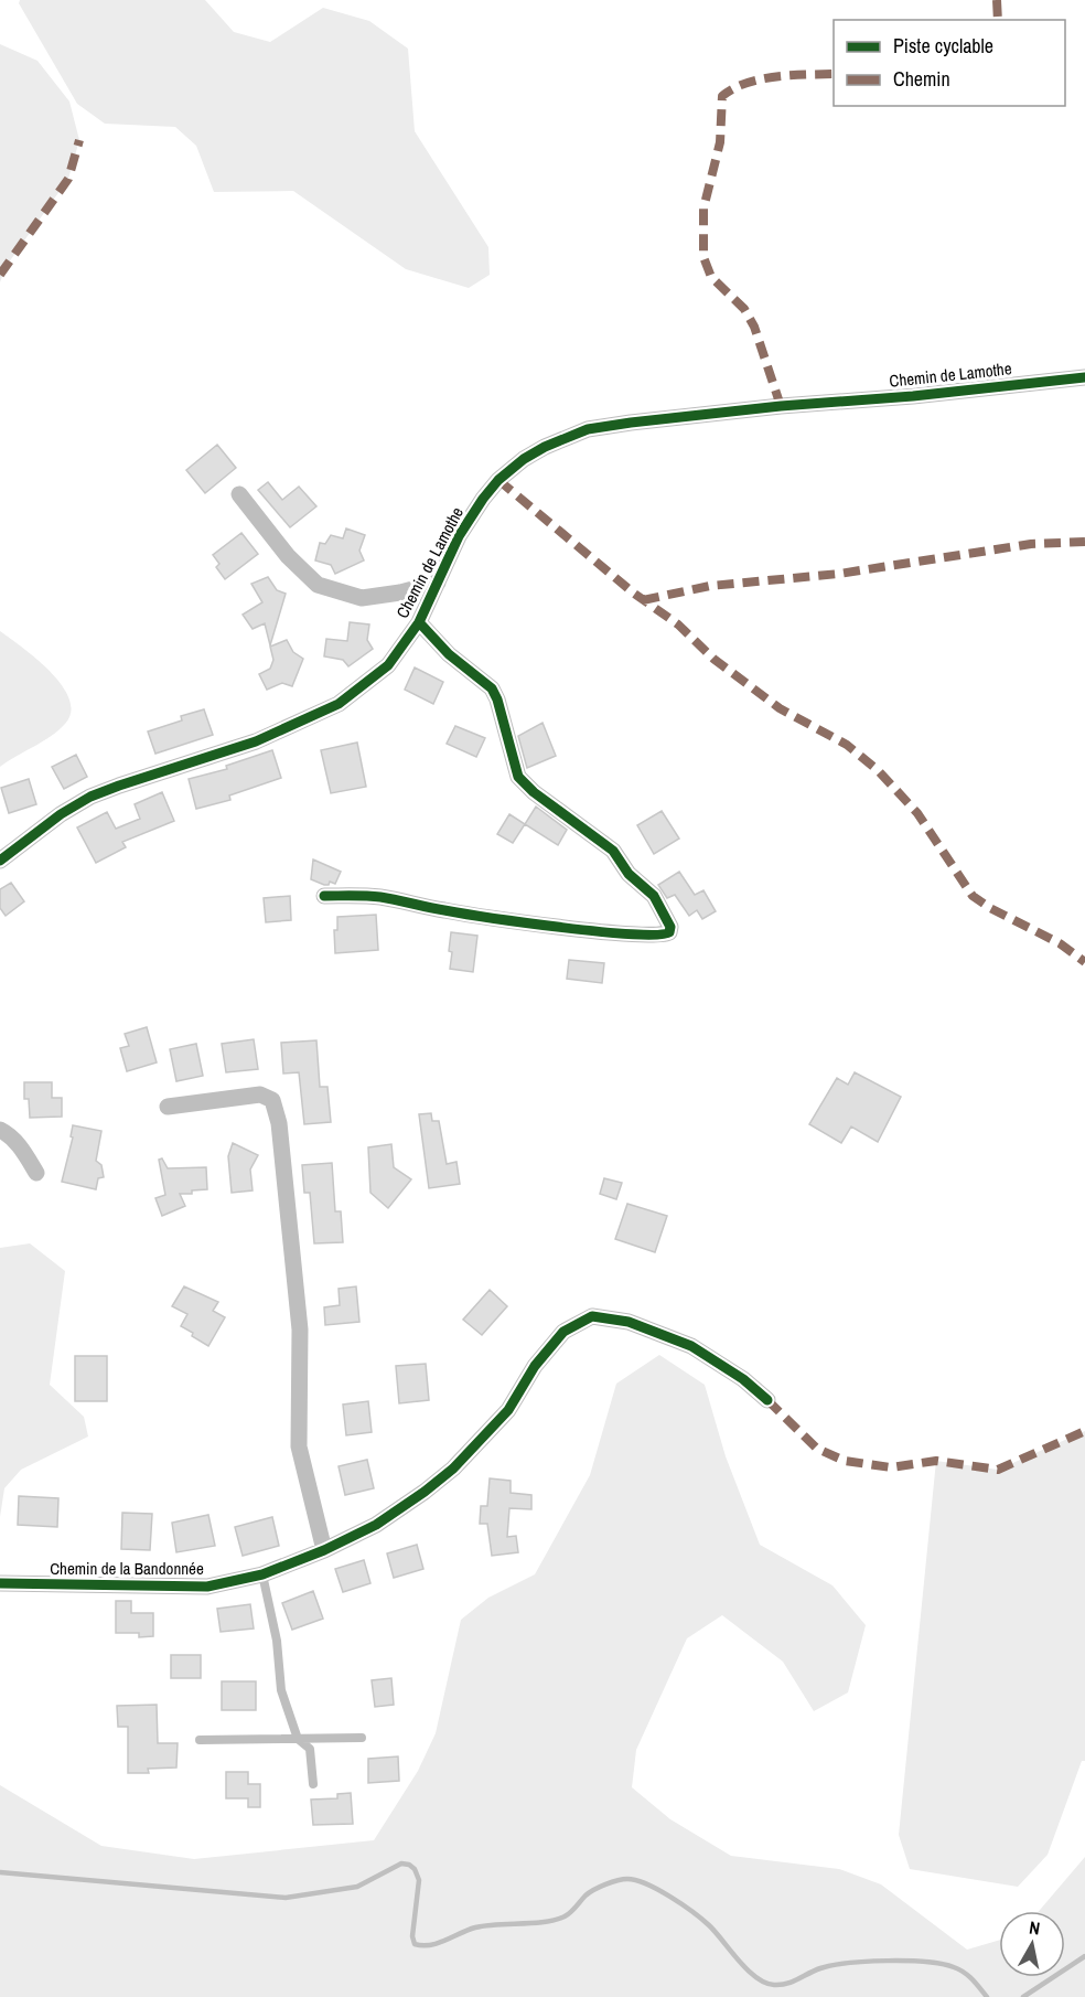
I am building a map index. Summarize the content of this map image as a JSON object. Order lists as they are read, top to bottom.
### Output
{
  "streets": {
    "street": ["Chemin de Lamothe", "Chemin de la Bandonnée"]
  },
  "legend": ["Piste cyclable", "Chemin"],
  "north": "top"
}
